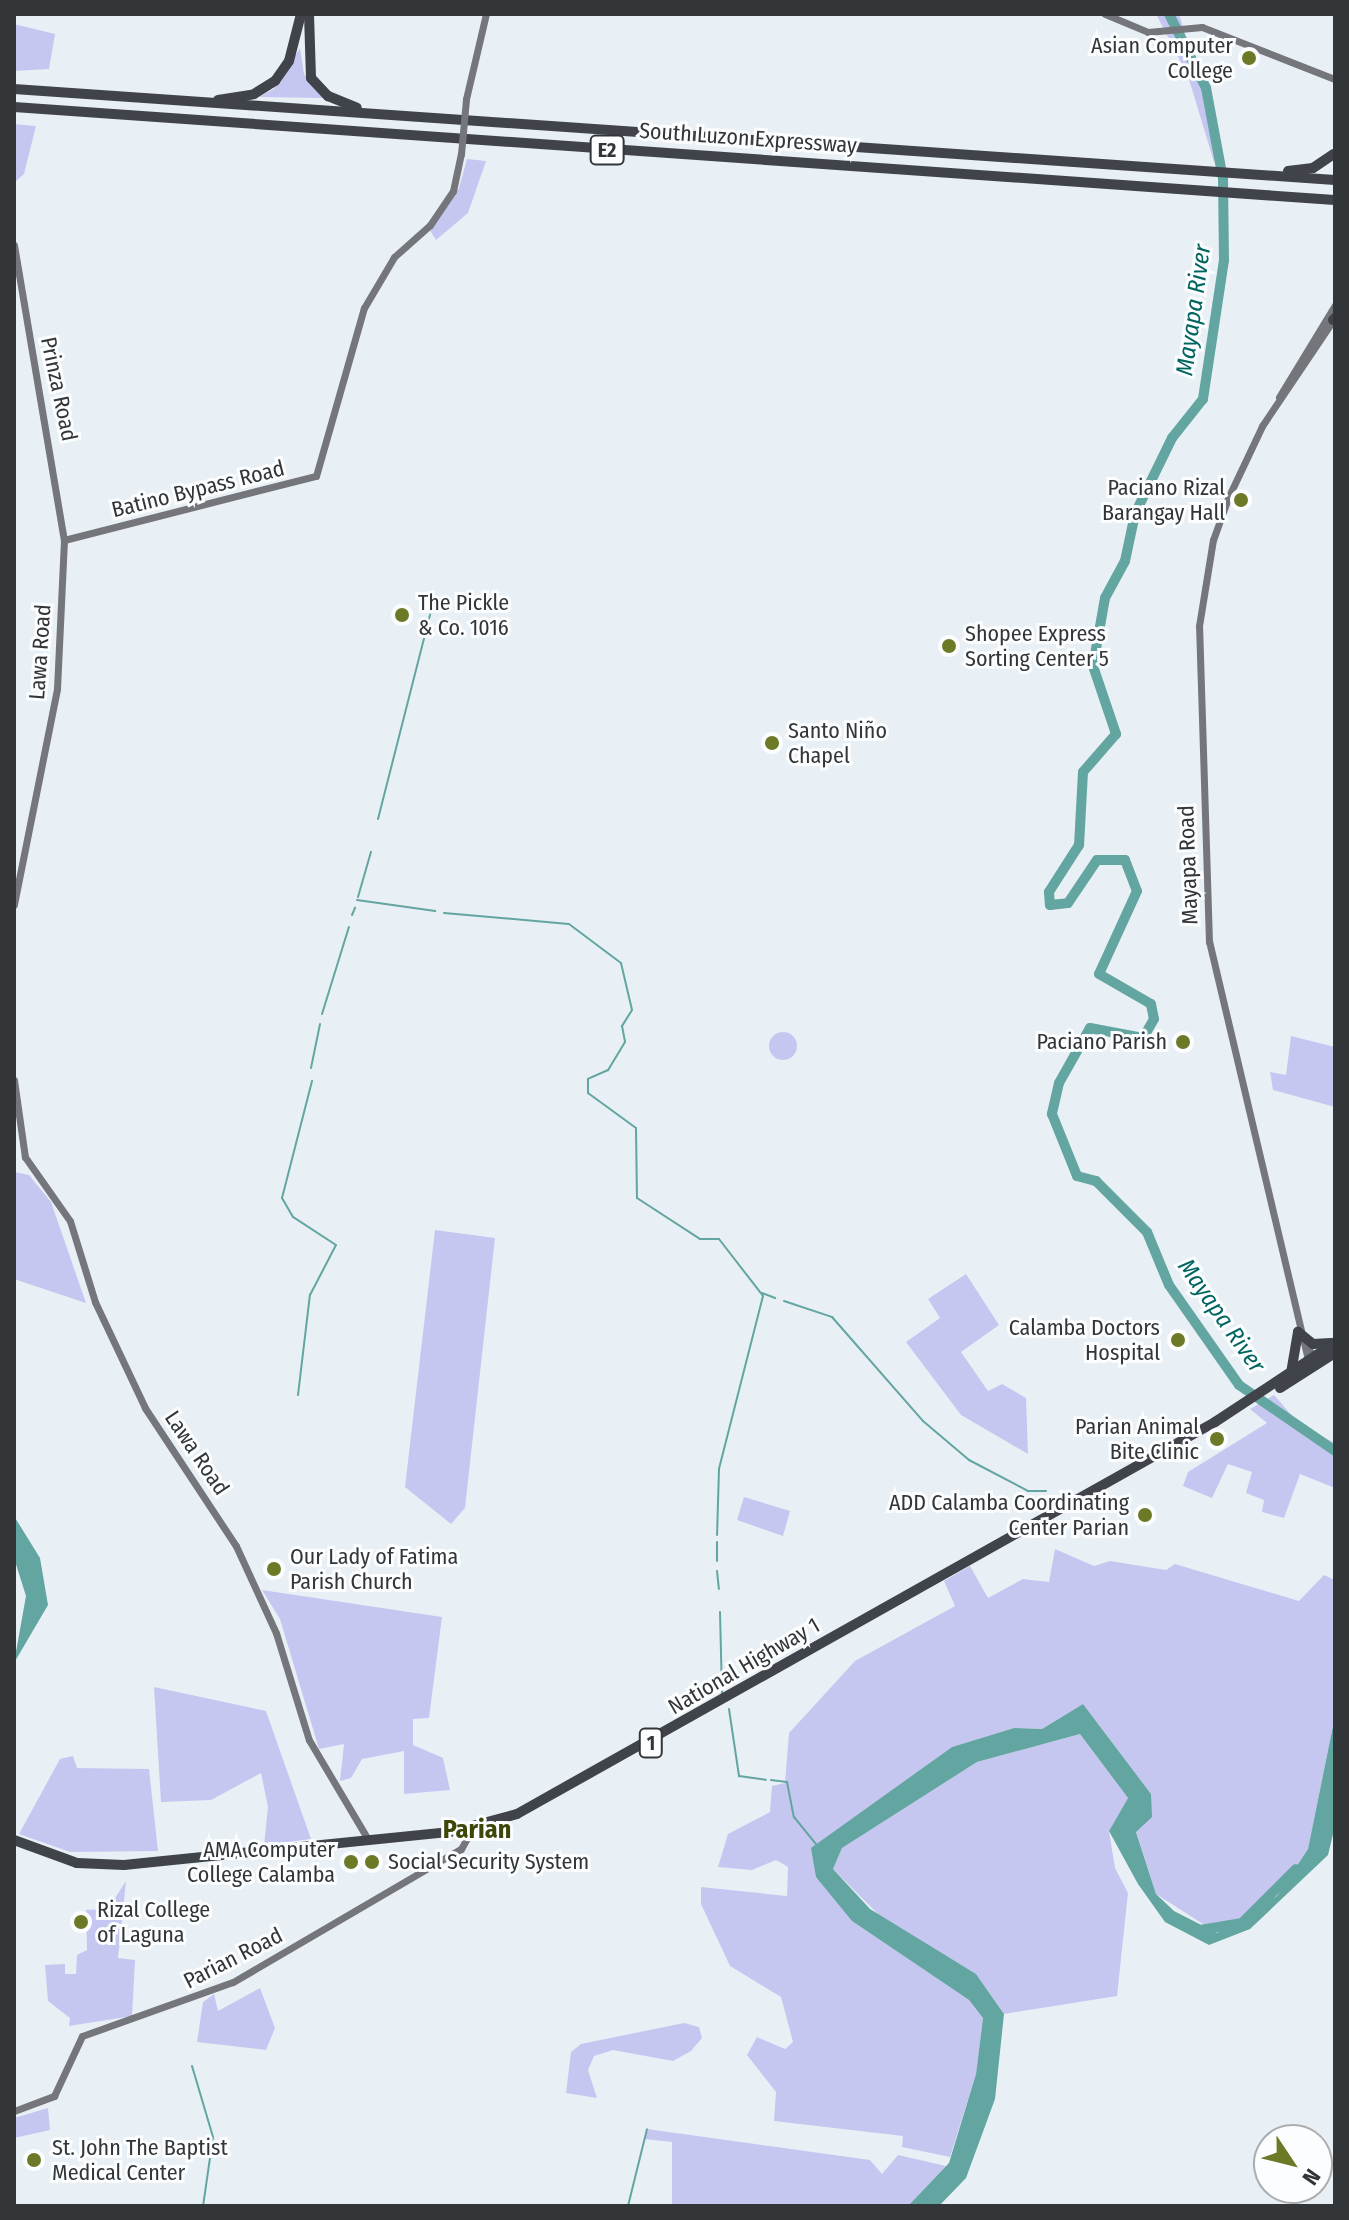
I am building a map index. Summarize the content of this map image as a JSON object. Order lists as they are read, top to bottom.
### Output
{
  "streets": {
    "highway": [
      "South Luzon Expressway",
      "E2",
      "National Highway 1",
      "1"
    ],
    "main road": [
      "Prinza Road",
      "Batino Bypass Road",
      "Lawa Road",
      "Mayapa Road",
      "Parian Road"
    ]
  },
  "crossings": [
    ["Prinza Road", "Batino Bypass Road"],
    ["Prinza Road", "Lawa Road"],
    ["Batino Bypass Road", "Lawa Road"],
    ["Lawa Road", "National Highway 1"],
    ["Mayapa Road", "National Highway 1"],
    ["National Highway 1", "Parian Road"]
  ],
  "districts": ["Parian"],
  "water": ["Mayapa River"],
  "places": [
    "Asian Computer College",
    "Paciano Rizal Barangay Hall",
    "The Pickle & Co. 1016",
    "Shopee Express Sorting Center 5",
    "Santo Niño Chapel",
    "Paciano Parish",
    "Calamba Doctors Hospital",
    "Parian Animal Bite Clinic",
    "ADD Calamba Coordinating Center Parian",
    "Our Lady of Fatima Parish Church",
    "AMA Computer College Calamba",
    "Social Security System",
    "Rizal College of Laguna",
    "St. John The Baptist Medical Center"
  ],
  "north": "bottom right"
}
